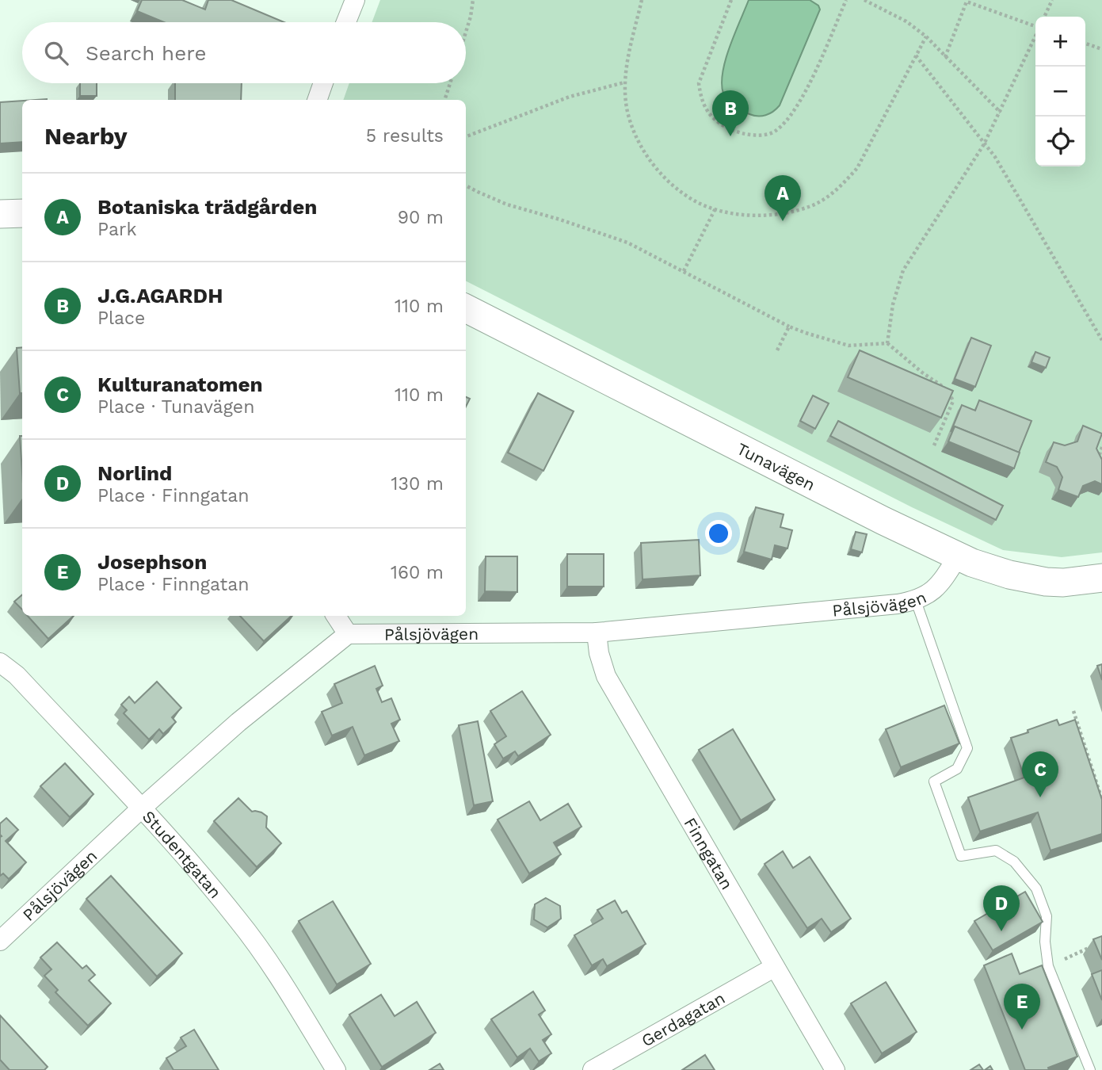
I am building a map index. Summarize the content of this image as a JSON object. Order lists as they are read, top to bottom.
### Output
{
  "streets": {
    "street": [
      "Tunavägen",
      "Pålsjövägen",
      "Finngatan",
      "Studentgatan",
      "Gerdagatan"
    ]
  },
  "crossings": [
    ["Tunavägen", "Pålsjövägen"],
    ["Pålsjövägen", "Finngatan"],
    ["Pålsjövägen", "Studentgatan"],
    ["Finngatan", "Gerdagatan"]
  ],
  "page": {
    "map_buttons": ["+", "−"],
    "search": "Search here",
    "pins": [
      "B",
      "A",
      "C",
      "D",
      "E"
    ],
    "heading": ["Nearby", "5 results"],
    "list": [
      {
        "mark": "A",
        "name": "Botaniska trädgården",
        "note": "Park",
        "value": "90 m"
      },
      {
        "mark": "B",
        "name": "J.G.AGARDH",
        "note": "Place",
        "value": "110 m"
      },
      {
        "mark": "C",
        "name": "Kulturanatomen",
        "note": "Place · Tunavägen",
        "value": "110 m"
      },
      {
        "mark": "D",
        "name": "Norlind",
        "note": "Place · Finngatan",
        "value": "130 m"
      },
      {
        "mark": "E",
        "name": "Josephson",
        "note": "Place · Finngatan",
        "value": "160 m"
      }
    ]
  }
}
